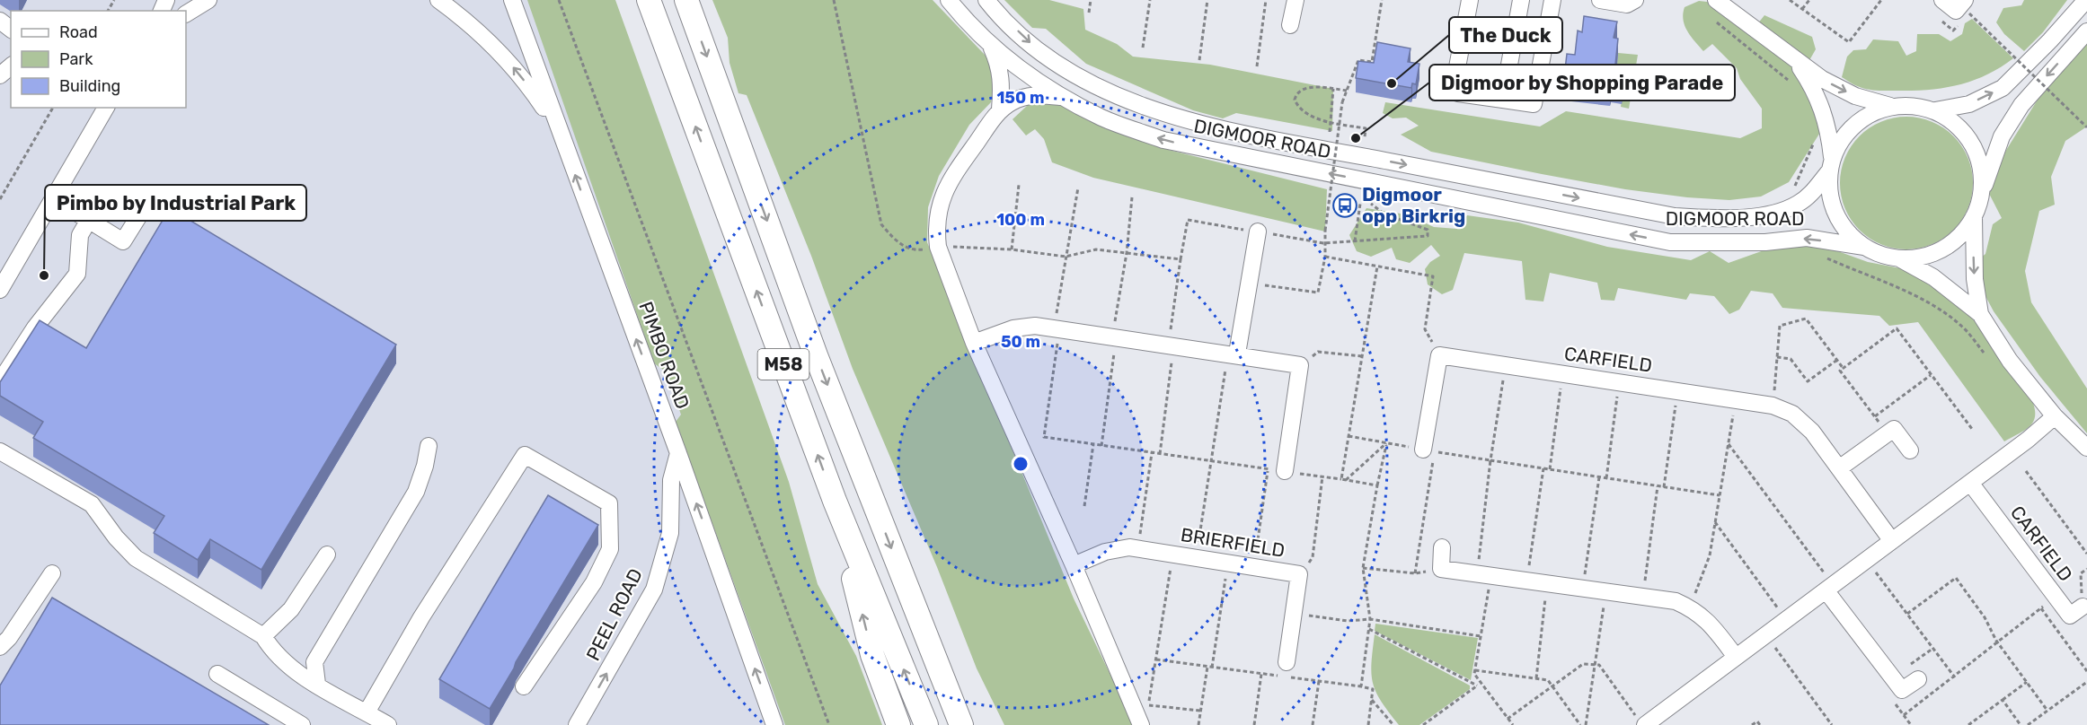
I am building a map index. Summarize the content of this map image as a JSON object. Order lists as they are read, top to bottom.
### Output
{
  "streets": {
    "highway": ["M58"],
    "street": [
      "DIGMOOR ROAD",
      "PIMBO ROAD",
      "CARFIELD",
      "BRIERFIELD",
      "PEEL ROAD"
    ]
  },
  "crossings": [
    ["PIMBO ROAD", "PEEL ROAD"]
  ],
  "one_way": ["PIMBO ROAD", "PEEL ROAD"],
  "places": {
    "other": ["The Duck", "Digmoor by Shopping Parade", "Pimbo by Industrial Park"],
    "bus stop": ["Digmoor opp Birkrig"]
  },
  "legend": ["Road", "Park", "Building"],
  "rings": ["150 m", "100 m", "50 m"]
}
